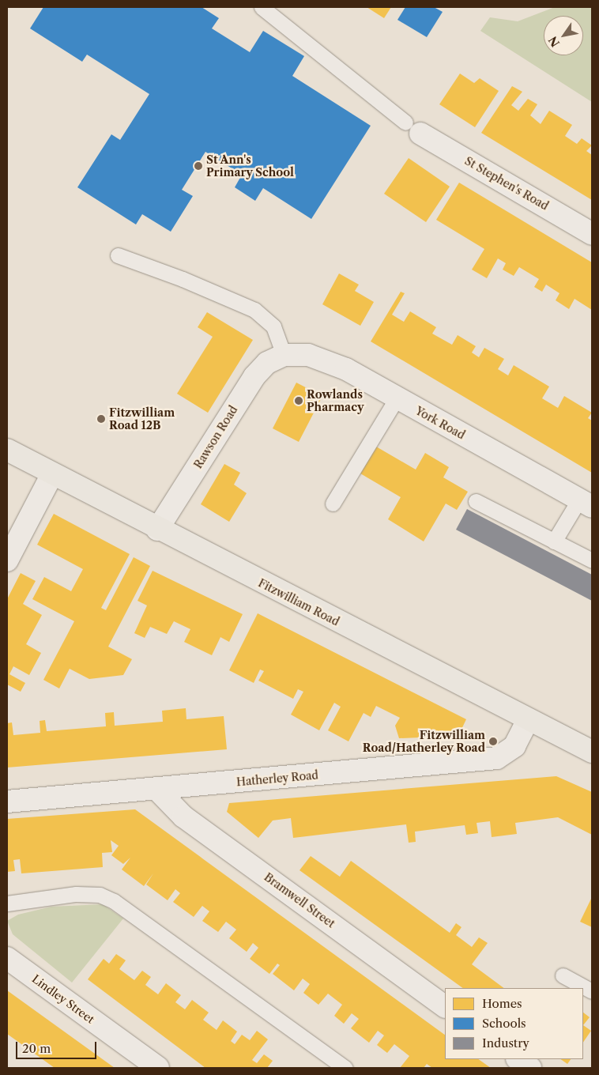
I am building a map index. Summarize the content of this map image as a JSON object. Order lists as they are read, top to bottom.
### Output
{
  "streets": {
    "main road": ["Fitzwilliam Road"],
    "street": [
      "St Stephen's Road",
      "York Road",
      "Rawson Road",
      "Hatherley Road",
      "Bramwell Street",
      "Lindley Street"
    ]
  },
  "crossings": [
    ["York Road", "Rawson Road"],
    ["Rawson Road", "Fitzwilliam Road"],
    ["Fitzwilliam Road", "Hatherley Road"],
    ["Hatherley Road", "Bramwell Street"]
  ],
  "places": [
    "St Ann's Primary School",
    "Rowlands Pharmacy",
    "Fitzwilliam Road 12B",
    "Fitzwilliam Road/Hatherley Road"
  ],
  "legend": ["Homes", "Schools", "Industry"],
  "scale_bar": "20 m",
  "north": "bottom left"
}
